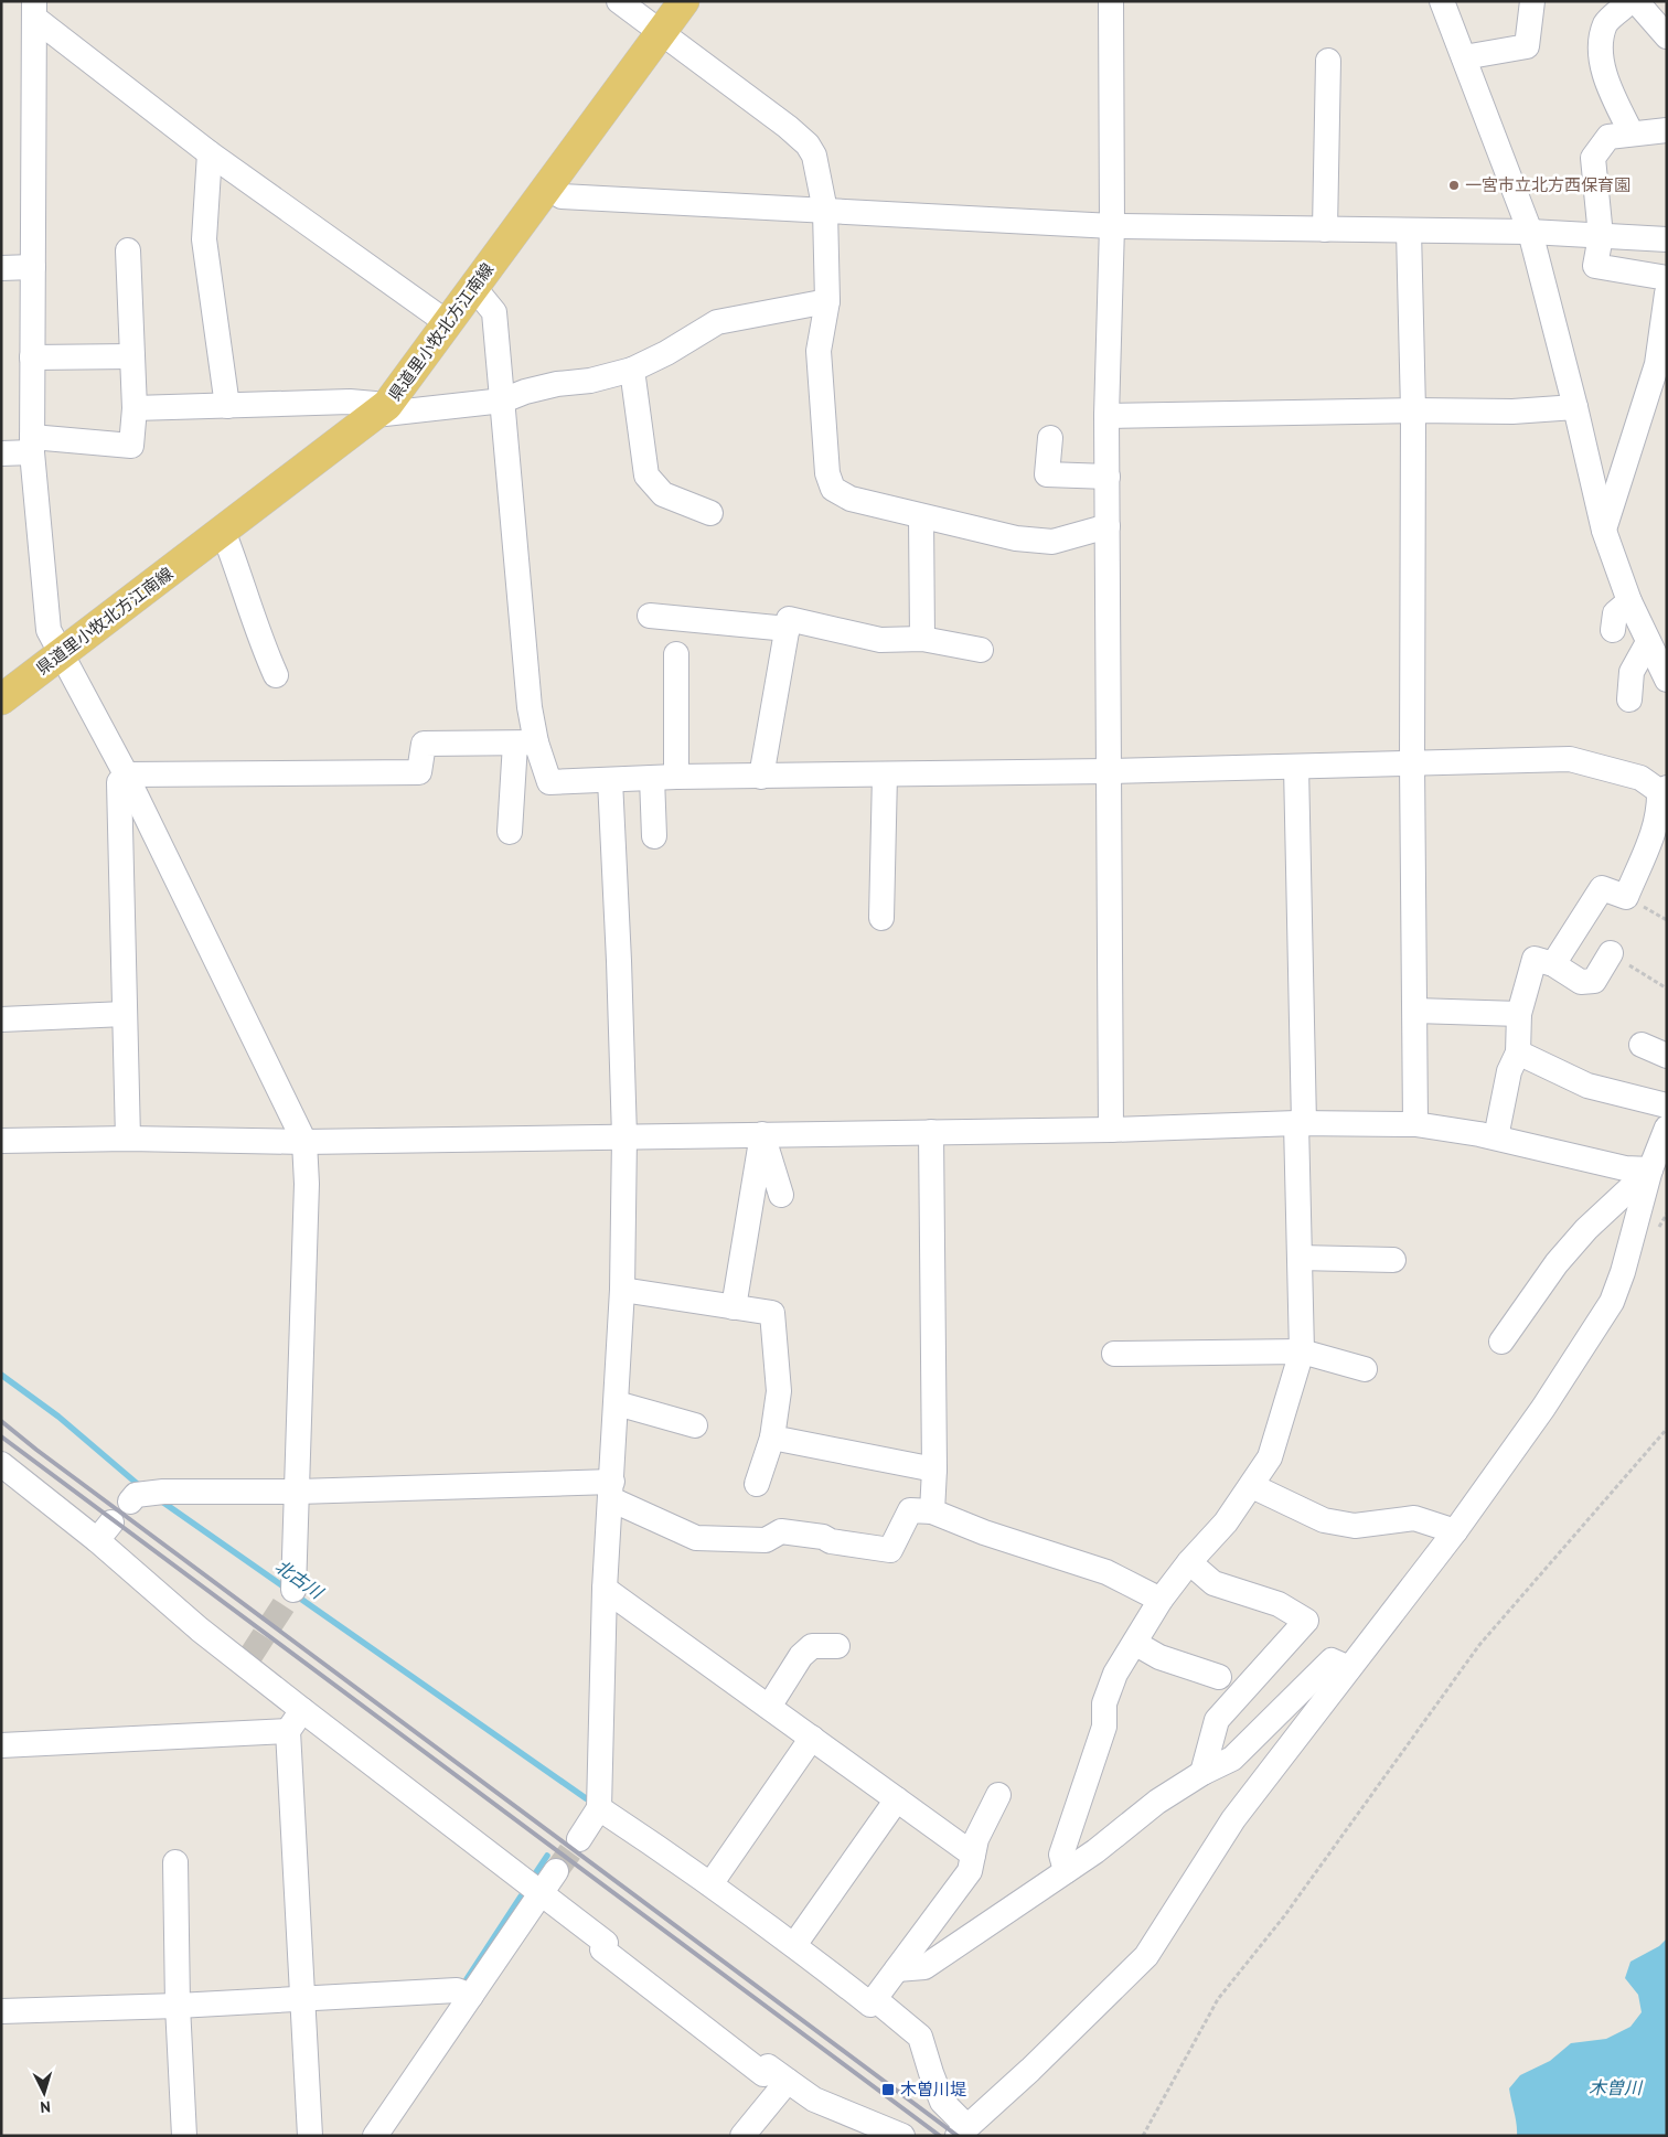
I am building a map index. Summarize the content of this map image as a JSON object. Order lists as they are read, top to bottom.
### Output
{
  "streets": {
    "main road": ["県道里小牧北方江南線"]
  },
  "water": ["北古川", "木曽川"],
  "places": {
    "other": ["一宮市立北方西保育園"],
    "transit": ["木曽川堤"]
  },
  "north": "bottom"
}
